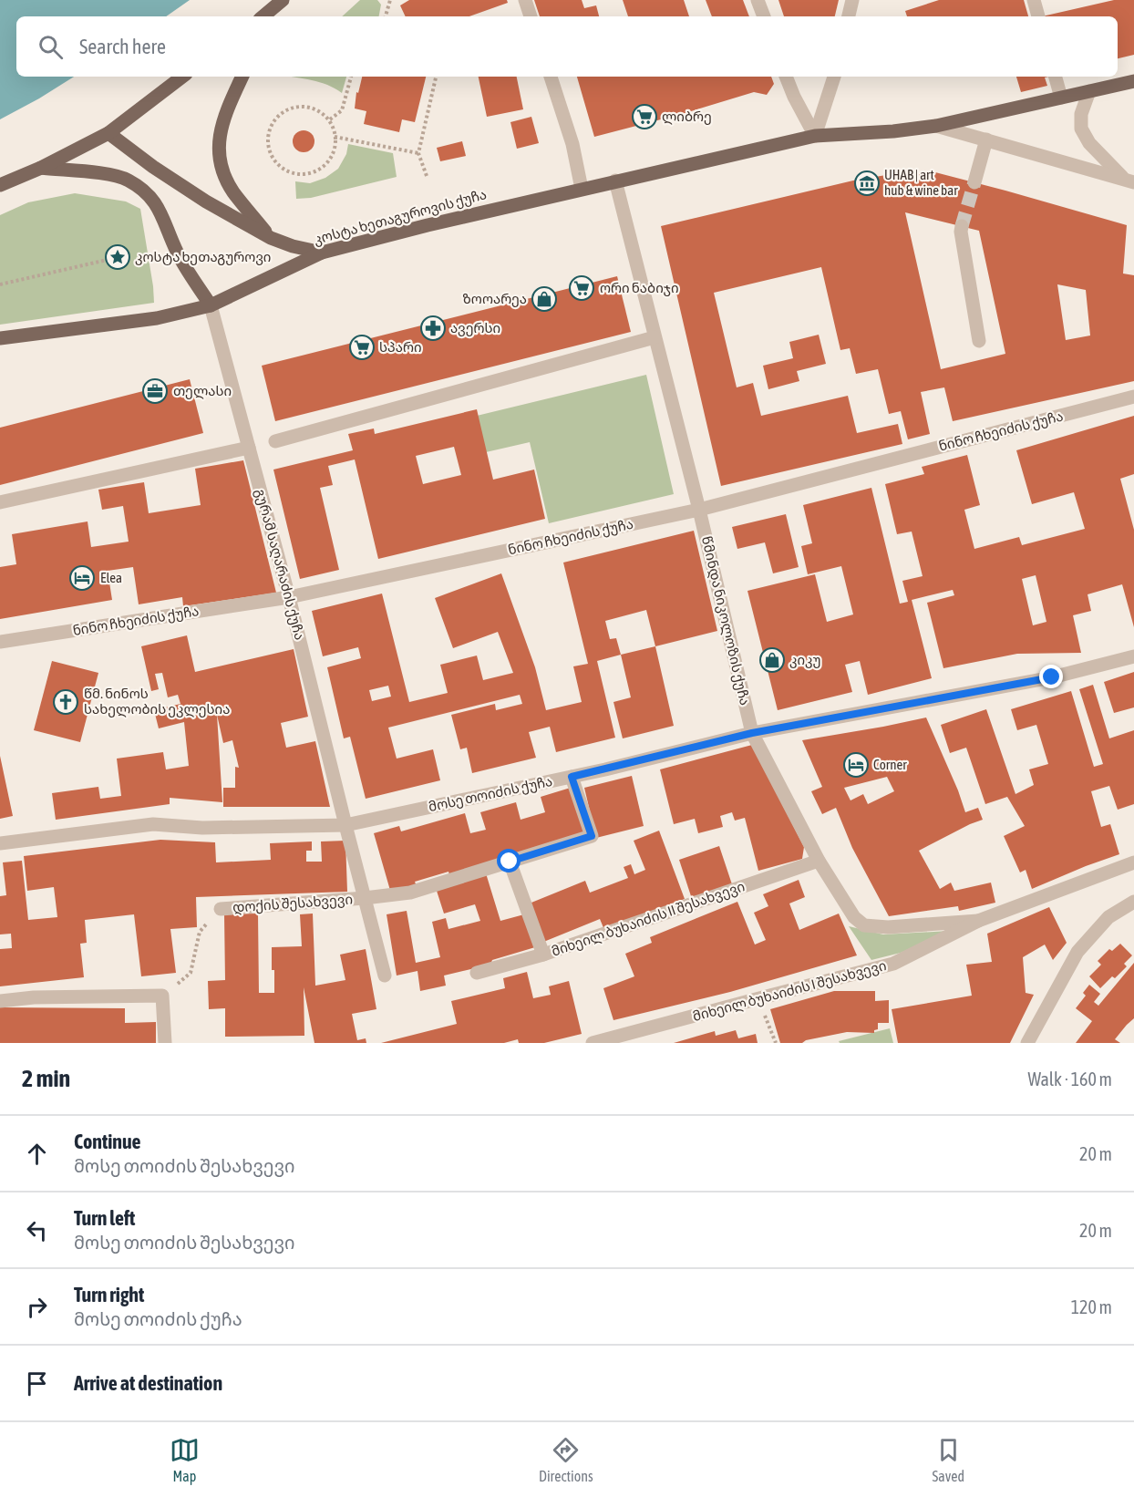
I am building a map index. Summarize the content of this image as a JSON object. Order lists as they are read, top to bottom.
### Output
{
  "streets": {
    "main road": ["კოსტა ხეთაგუროვის ქუჩა"],
    "street": [
      "ნინო ჩხეიძის ქუჩა",
      "გურამ საღარაძის ქუჩა",
      "წმინდა ნიკოლოზის ქუჩა",
      "მოსე თოიძის ქუჩა",
      "დოქის შესახვევი",
      "მიხეილ ბუხაიძის II შესახვევი",
      "მიხეილ ბუხაიძის I შესახვევი"
    ]
  },
  "crossings": [
    ["კოსტა ხეთაგუროვის ქუჩა", "გურამ საღარაძის ქუჩა"],
    ["კოსტა ხეთაგუროვის ქუჩა", "წმინდა ნიკოლოზის ქუჩა"],
    ["ნინო ჩხეიძის ქუჩა", "გურამ საღარაძის ქუჩა"],
    ["ნინო ჩხეიძის ქუჩა", "წმინდა ნიკოლოზის ქუჩა"],
    ["გურამ საღარაძის ქუჩა", "მოსე თოიძის ქუჩა"],
    ["გურამ საღარაძის ქუჩა", "დოქის შესახვევი"],
    ["წმინდა ნიკოლოზის ქუჩა", "მოსე თოიძის ქუჩა"],
    ["წმინდა ნიკოლოზის ქუჩა", "მიხეილ ბუხაიძის II შესახვევი"],
    ["წმინდა ნიკოლოზის ქუჩა", "მიხეილ ბუხაიძის I შესახვევი"],
    ["მოსე თოიძის ქუჩა", "დოქის შესახვევი"]
  ],
  "places": {
    "supermarket": ["ლიბრე", "ორი ნაბიჯი", "სპარი"],
    "museum": ["UHAB | art hub & wine bar"],
    "place": ["კოსტა ხეთაგუროვი"],
    "shop": ["ზოოარეა", "კიკუ"],
    "pharmacy": ["ავერსი"],
    "office": ["თელასი"],
    "hotel": ["Elea", "Corner"],
    "church": ["წმ. ნინოს სახელობის ეკლესია"]
  },
  "page": {
    "search": "Search here",
    "heading": ["2 min", "Walk · 160 m"],
    "list": [
      ["Continue", "მოსე თოიძის შესახვევი", "20 m"],
      ["Turn left", "მოსე თოიძის შესახვევი", "20 m"],
      ["Turn right", "მოსე თოიძის ქუჩა", "120 m"],
      "Arrive at destination"
    ],
    "nav": ["Map", "Directions", "Saved"]
  }
}
